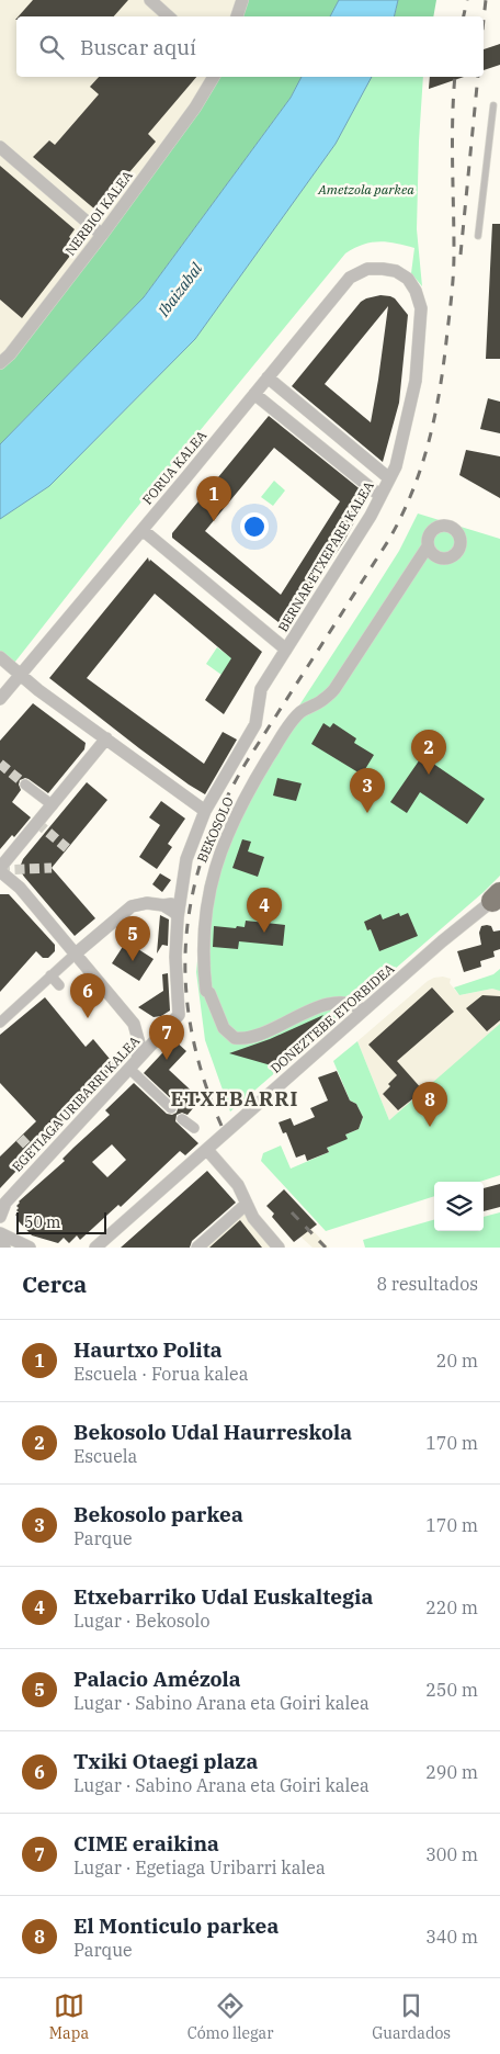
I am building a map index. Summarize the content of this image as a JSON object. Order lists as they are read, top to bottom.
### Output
{
  "streets": {
    "street": [
      "NERBIOI KALEA",
      "FORUA KALEA",
      "BERNAR ETXEPARE KALEA",
      "BEKOSOLO",
      "DONEZTEBE ETORBIDEA",
      "EGETIAGA URIBARRI KALEA"
    ]
  },
  "crossings": [
    ["FORUA KALEA", "BERNAR ETXEPARE KALEA"],
    ["BERNAR ETXEPARE KALEA", "EGETIAGA URIBARRI KALEA"],
    ["BEKOSOLO", "DONEZTEBE ETORBIDEA"]
  ],
  "districts": ["ETXEBARRI"],
  "water": ["Ibaizabal"],
  "parks": ["Ametzola parkea"],
  "scale_bar": "50 m",
  "page": {
    "search": "Buscar aquí",
    "pins": [
      "1",
      "2",
      "3",
      "4",
      "5",
      "6",
      "7",
      "8"
    ],
    "scale": "50 m",
    "heading": ["Cerca", "8 resultados"],
    "list": [
      {
        "mark": "1",
        "name": "Haurtxo Polita",
        "note": "Escuela · Forua kalea",
        "value": "20 m"
      },
      {
        "mark": "2",
        "name": "Bekosolo Udal Haurreskola",
        "note": "Escuela",
        "value": "170 m"
      },
      {
        "mark": "3",
        "name": "Bekosolo parkea",
        "note": "Parque",
        "value": "170 m"
      },
      {
        "mark": "4",
        "name": "Etxebarriko Udal Euskaltegia",
        "note": "Lugar · Bekosolo",
        "value": "220 m"
      },
      {
        "mark": "5",
        "name": "Palacio Amézola",
        "note": "Lugar · Sabino Arana eta Goiri kalea",
        "value": "250 m"
      },
      {
        "mark": "6",
        "name": "Txiki Otaegi plaza",
        "note": "Lugar · Sabino Arana eta Goiri kalea",
        "value": "290 m"
      },
      {
        "mark": "7",
        "name": "CIME eraikina",
        "note": "Lugar · Egetiaga Uribarri kalea",
        "value": "300 m"
      },
      {
        "mark": "8",
        "name": "El Monticulo parkea",
        "note": "Parque",
        "value": "340 m"
      }
    ],
    "nav": ["Mapa", "Cómo llegar", "Guardados"]
  }
}
